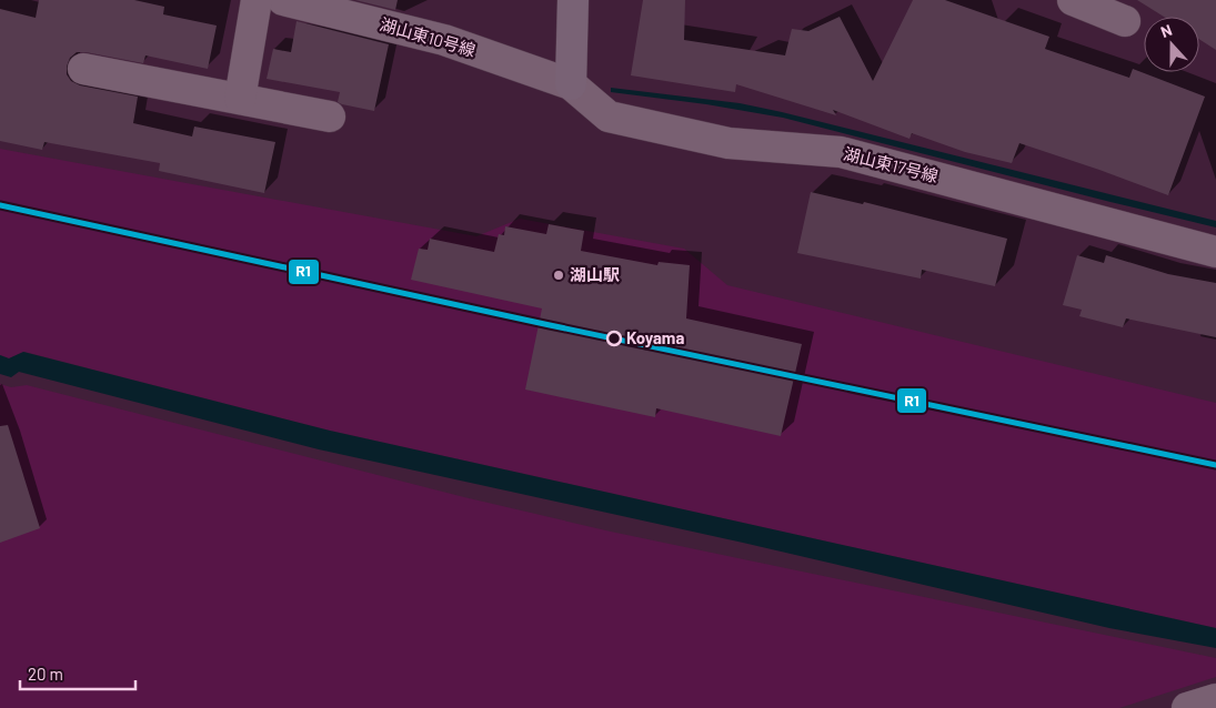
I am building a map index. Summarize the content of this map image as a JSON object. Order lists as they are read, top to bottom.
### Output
{
  "streets": {
    "street": ["湖山東10号線", "湖山東17号線"]
  },
  "crossings": [
    ["湖山東10号線", "湖山東17号線"]
  ],
  "places": ["湖山駅", "Koyama"],
  "lines": ["transit line R1"],
  "scale_bar": "20 m",
  "north": "top"
}
